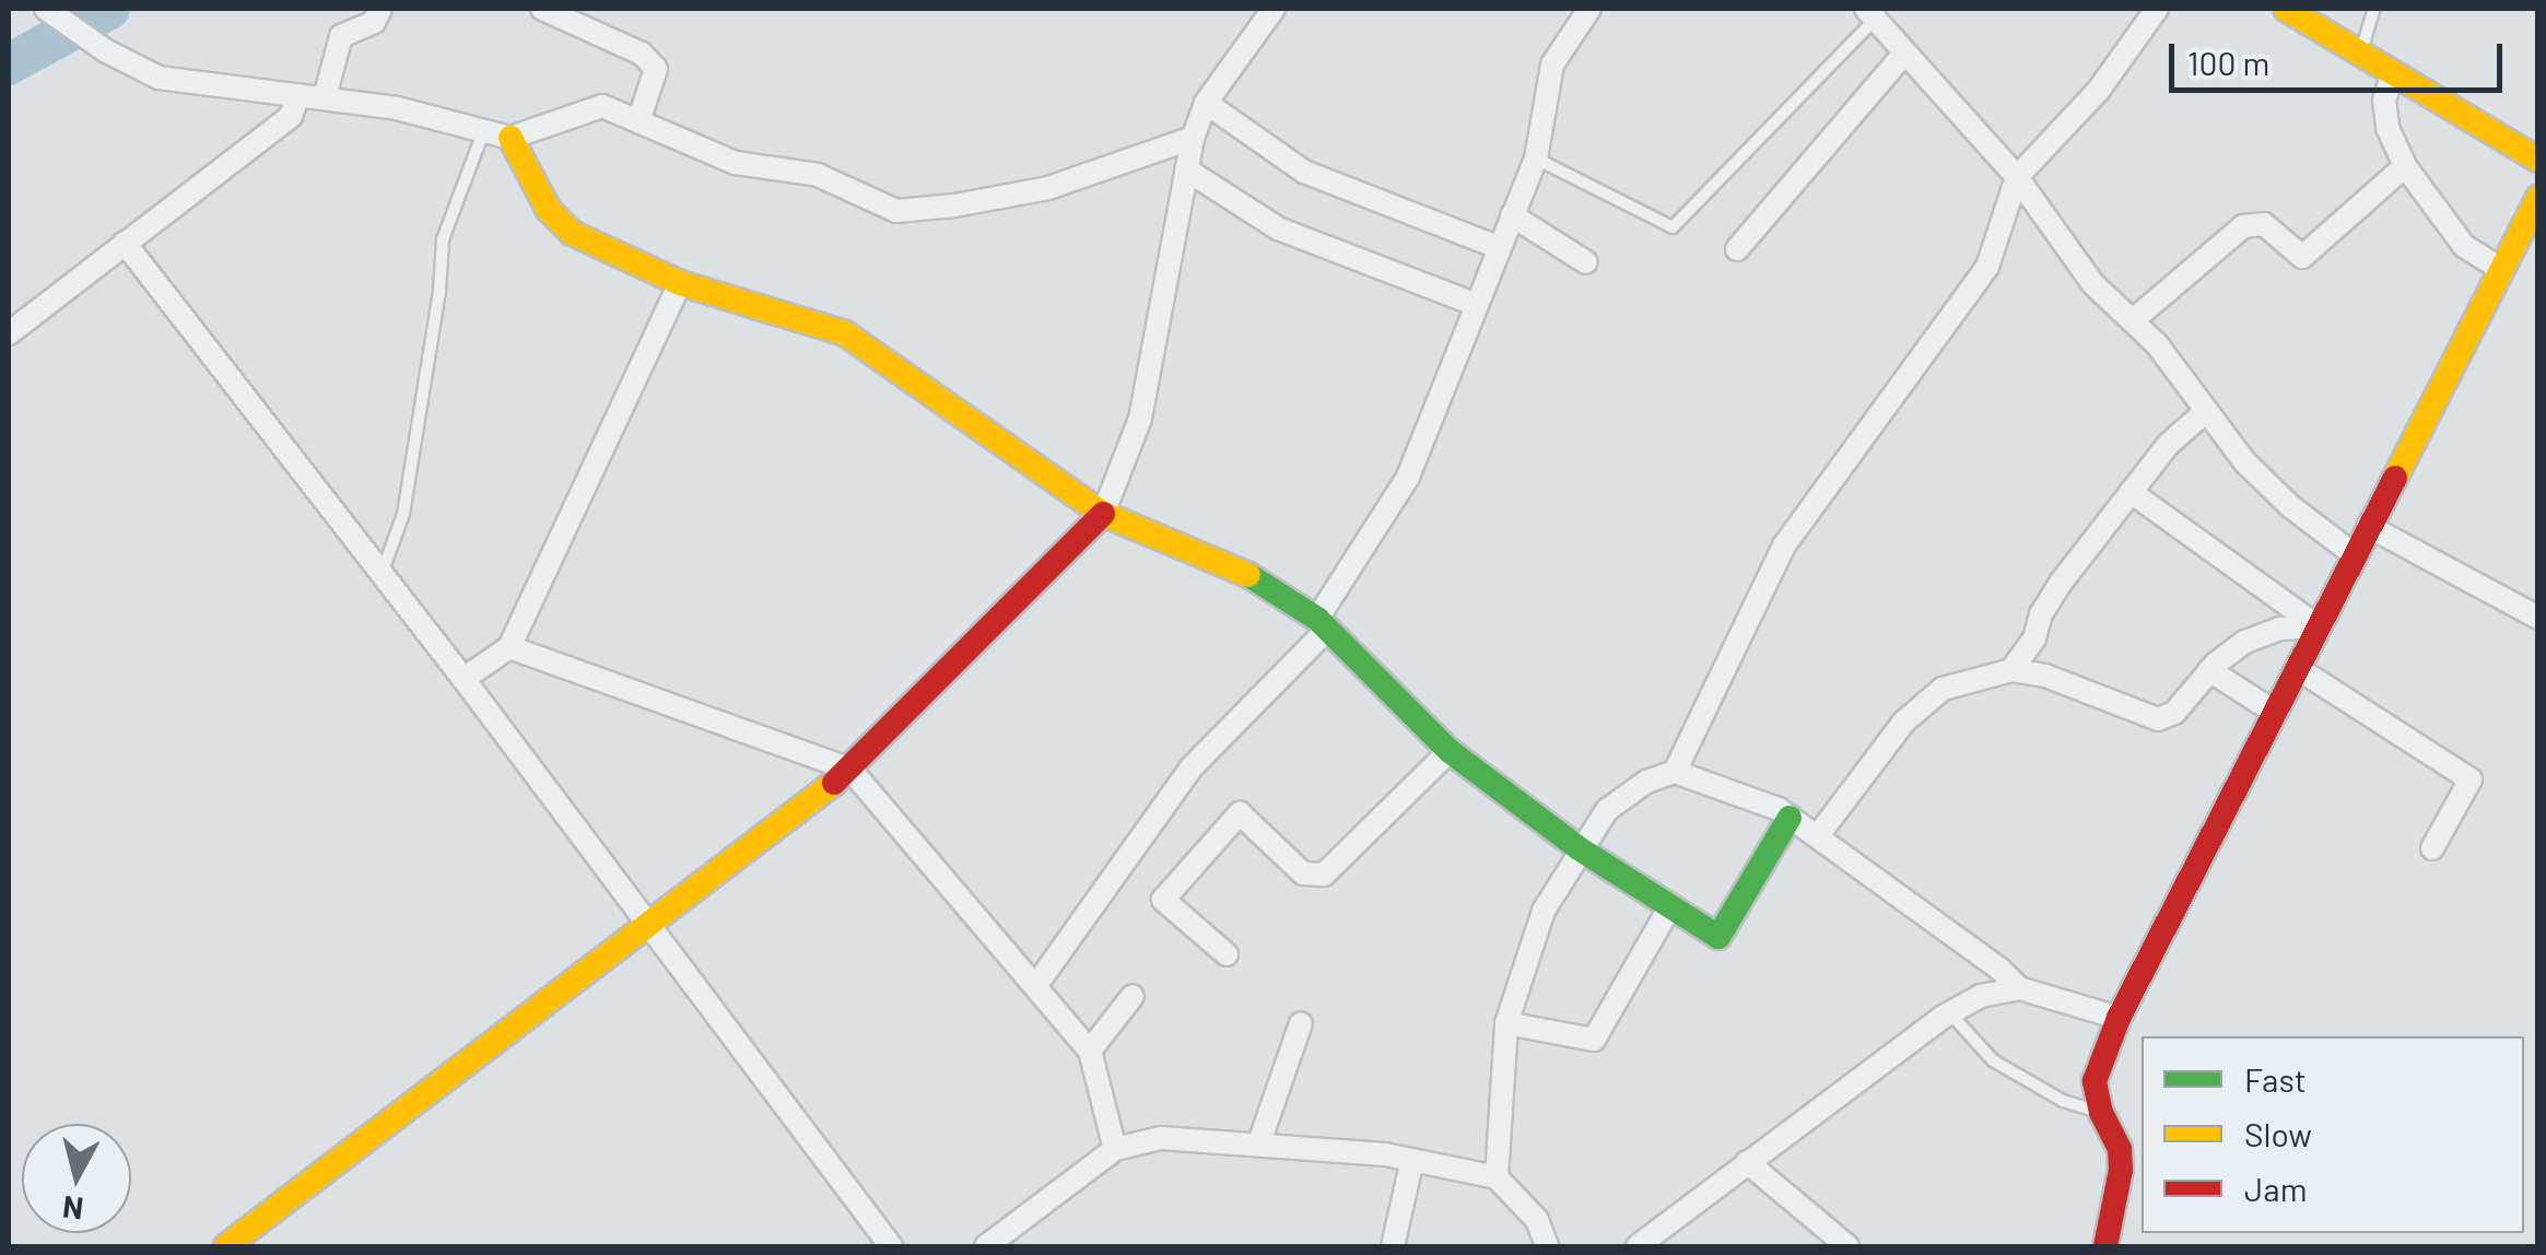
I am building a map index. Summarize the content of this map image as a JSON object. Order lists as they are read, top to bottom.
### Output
{
  "legend": ["Fast", "Slow", "Jam"],
  "scale_bar": "100 m",
  "north": "bottom"
}
